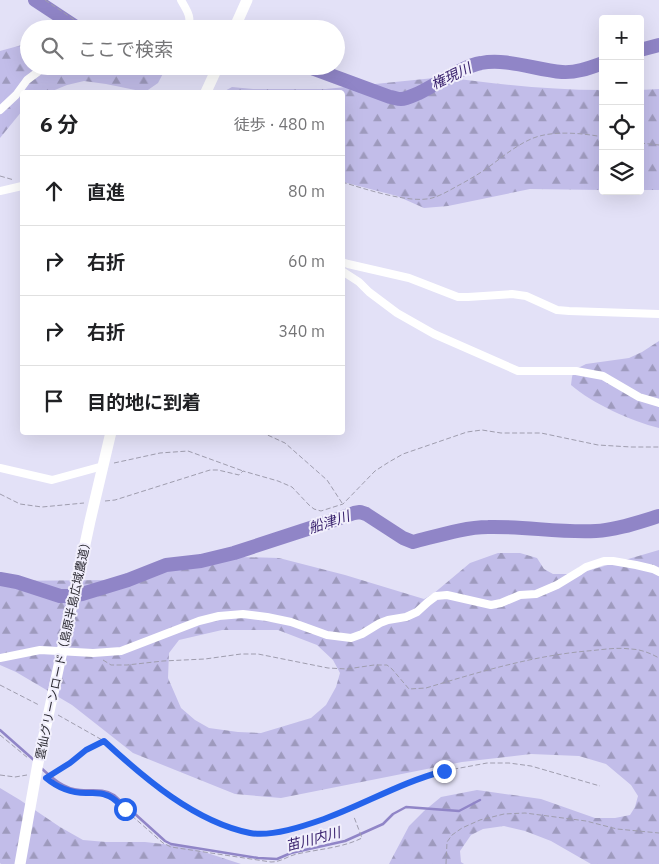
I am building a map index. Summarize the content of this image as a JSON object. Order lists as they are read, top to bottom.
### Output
{
  "streets": {
    "street": ["雲仙グリーンロード（島原半島広域農道）"]
  },
  "water": ["権現川", "船津川", "苗川内川"],
  "page": {
    "map_buttons": ["+", "−"],
    "search": "ここで検索",
    "heading": ["6 分", "徒歩 · 480 m"],
    "list": [
      ["直進", "80 m"],
      ["右折", "60 m"],
      ["右折", "340 m"],
      "目的地に到着"
    ]
  }
}
